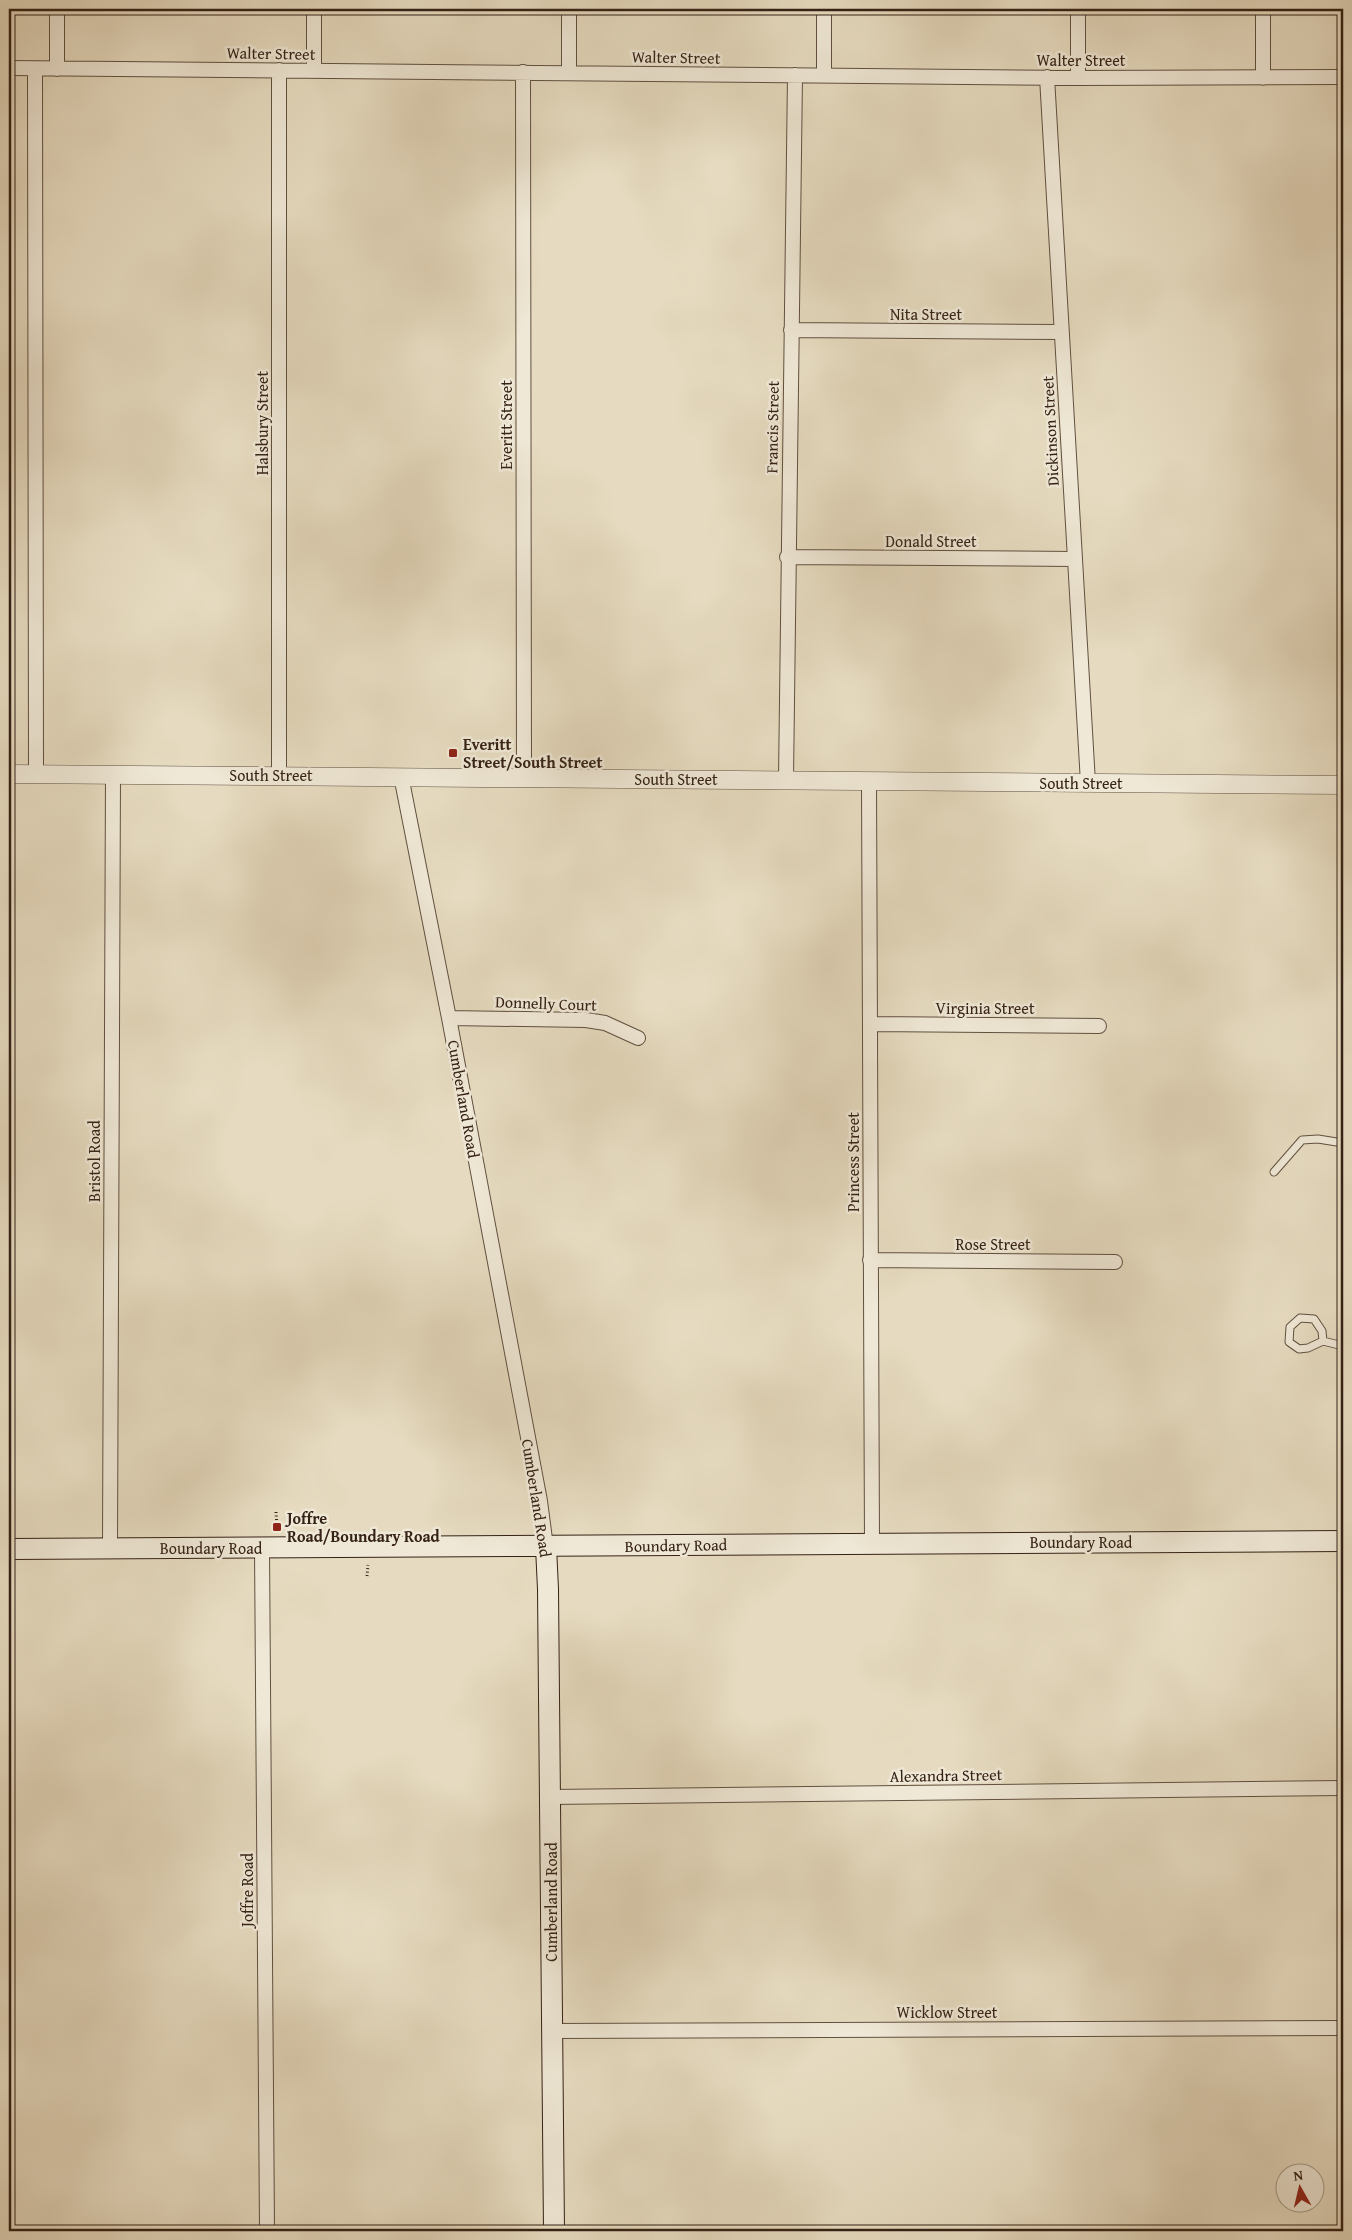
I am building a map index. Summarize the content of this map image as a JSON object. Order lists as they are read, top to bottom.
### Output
{
  "streets": {
    "main road": ["Cumberland Road", "Boundary Road"],
    "street": [
      "Walter Street",
      "Nita Street",
      "Halsbury Street",
      "Everitt Street",
      "Francis Street",
      "Dickinson Street",
      "Donald Street",
      "South Street",
      "Donnelly Court",
      "Virginia Street",
      "Bristol Road",
      "Princess Street",
      "Rose Street",
      "Alexandra Street",
      "Joffre Road",
      "Wicklow Street"
    ]
  },
  "crossings": [
    ["Walter Street", "Halsbury Street"],
    ["Walter Street", "Everitt Street"],
    ["Walter Street", "Francis Street"],
    ["Walter Street", "Dickinson Street"],
    ["Nita Street", "Francis Street"],
    ["Nita Street", "Dickinson Street"],
    ["Halsbury Street", "South Street"],
    ["Everitt Street", "South Street"],
    ["Francis Street", "Donald Street"],
    ["Francis Street", "South Street"],
    ["Dickinson Street", "Donald Street"],
    ["Dickinson Street", "South Street"],
    ["South Street", "Cumberland Road"],
    ["South Street", "Bristol Road"],
    ["South Street", "Princess Street"],
    ["Donnelly Court", "Cumberland Road"],
    ["Virginia Street", "Princess Street"],
    ["Cumberland Road", "Boundary Road"],
    ["Cumberland Road", "Alexandra Street"],
    ["Cumberland Road", "Wicklow Street"],
    ["Bristol Road", "Boundary Road"],
    ["Princess Street", "Rose Street"],
    ["Princess Street", "Boundary Road"],
    ["Boundary Road", "Joffre Road"]
  ],
  "places": {
    "transit": ["Everitt Street/South Street", "Joffre Road/Boundary Road"]
  },
  "north": "top"
}
